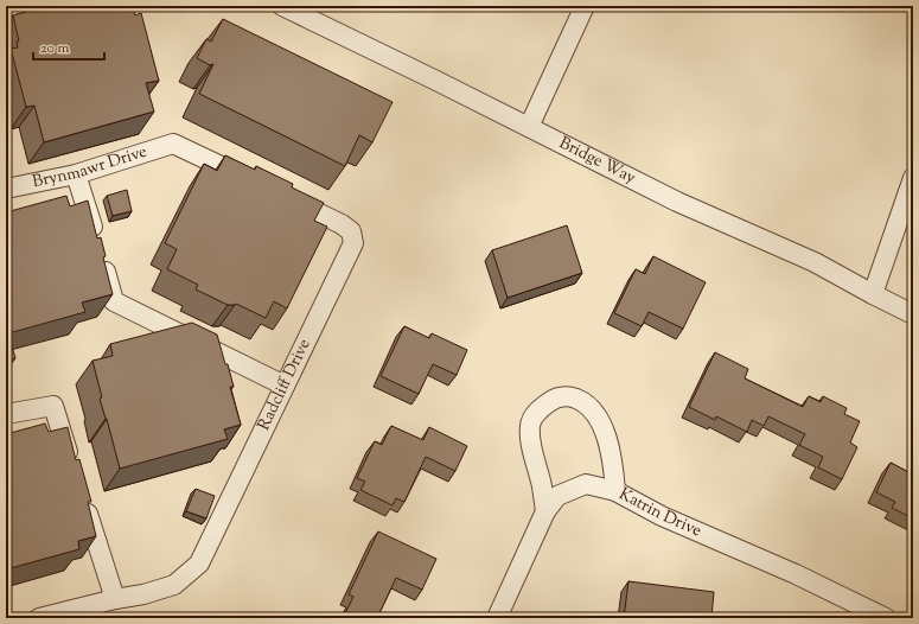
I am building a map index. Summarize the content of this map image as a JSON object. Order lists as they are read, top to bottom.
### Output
{
  "streets": {
    "street": [
      "Bridge Way",
      "Brynmawr Drive",
      "Radcliff Drive",
      "Katrin Drive"
    ]
  },
  "scale_bar": "20 m"
}
